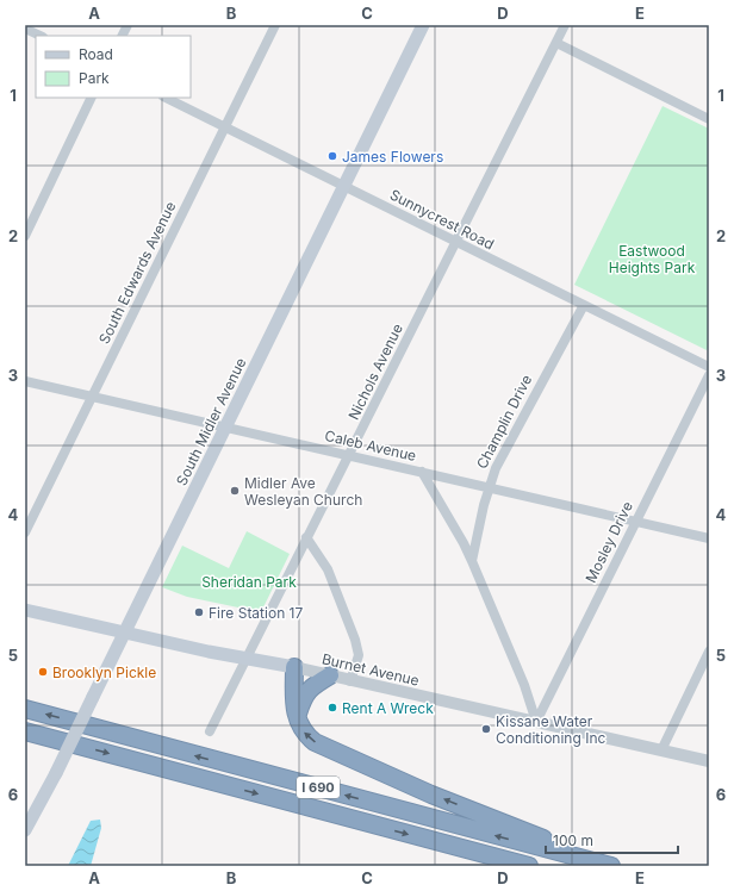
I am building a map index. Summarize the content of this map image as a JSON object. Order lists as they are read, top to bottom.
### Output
{
  "streets": {
    "highway": ["I 690"],
    "main road": ["South Midler Avenue", "Burnet Avenue"],
    "street": [
      "Sunnycrest Road",
      "South Edwards Avenue",
      "Nichols Avenue",
      "Champlin Drive",
      "Caleb Avenue",
      "Mosley Drive"
    ]
  },
  "crossings": [
    ["Sunnycrest Road", "South Edwards Avenue"],
    ["Sunnycrest Road", "Nichols Avenue"],
    ["Sunnycrest Road", "South Midler Avenue"],
    ["Sunnycrest Road", "Champlin Drive"],
    ["South Edwards Avenue", "Caleb Avenue"],
    ["Nichols Avenue", "Caleb Avenue"],
    ["Nichols Avenue", "Burnet Avenue"],
    ["South Midler Avenue", "Caleb Avenue"],
    ["South Midler Avenue", "Burnet Avenue"],
    ["Champlin Drive", "Caleb Avenue"],
    ["Caleb Avenue", "Mosley Drive"],
    ["Mosley Drive", "Burnet Avenue"]
  ],
  "parks": ["Eastwood Heights Park", "Sheridan Park"],
  "places": [
    "James Flowers",
    "Midler Ave Wesleyan Church",
    "Fire Station 17",
    "Brooklyn Pickle",
    "Rent A Wreck",
    "Kissane Water Conditioning Inc"
  ],
  "legend": ["Road", "Park"],
  "scale_bar": "100 m",
  "grid": {
    "columns": [
      "A",
      "B",
      "C",
      "D",
      "E"
    ],
    "rows": [
      "1",
      "2",
      "3",
      "4",
      "5",
      "6"
    ]
  }
}
